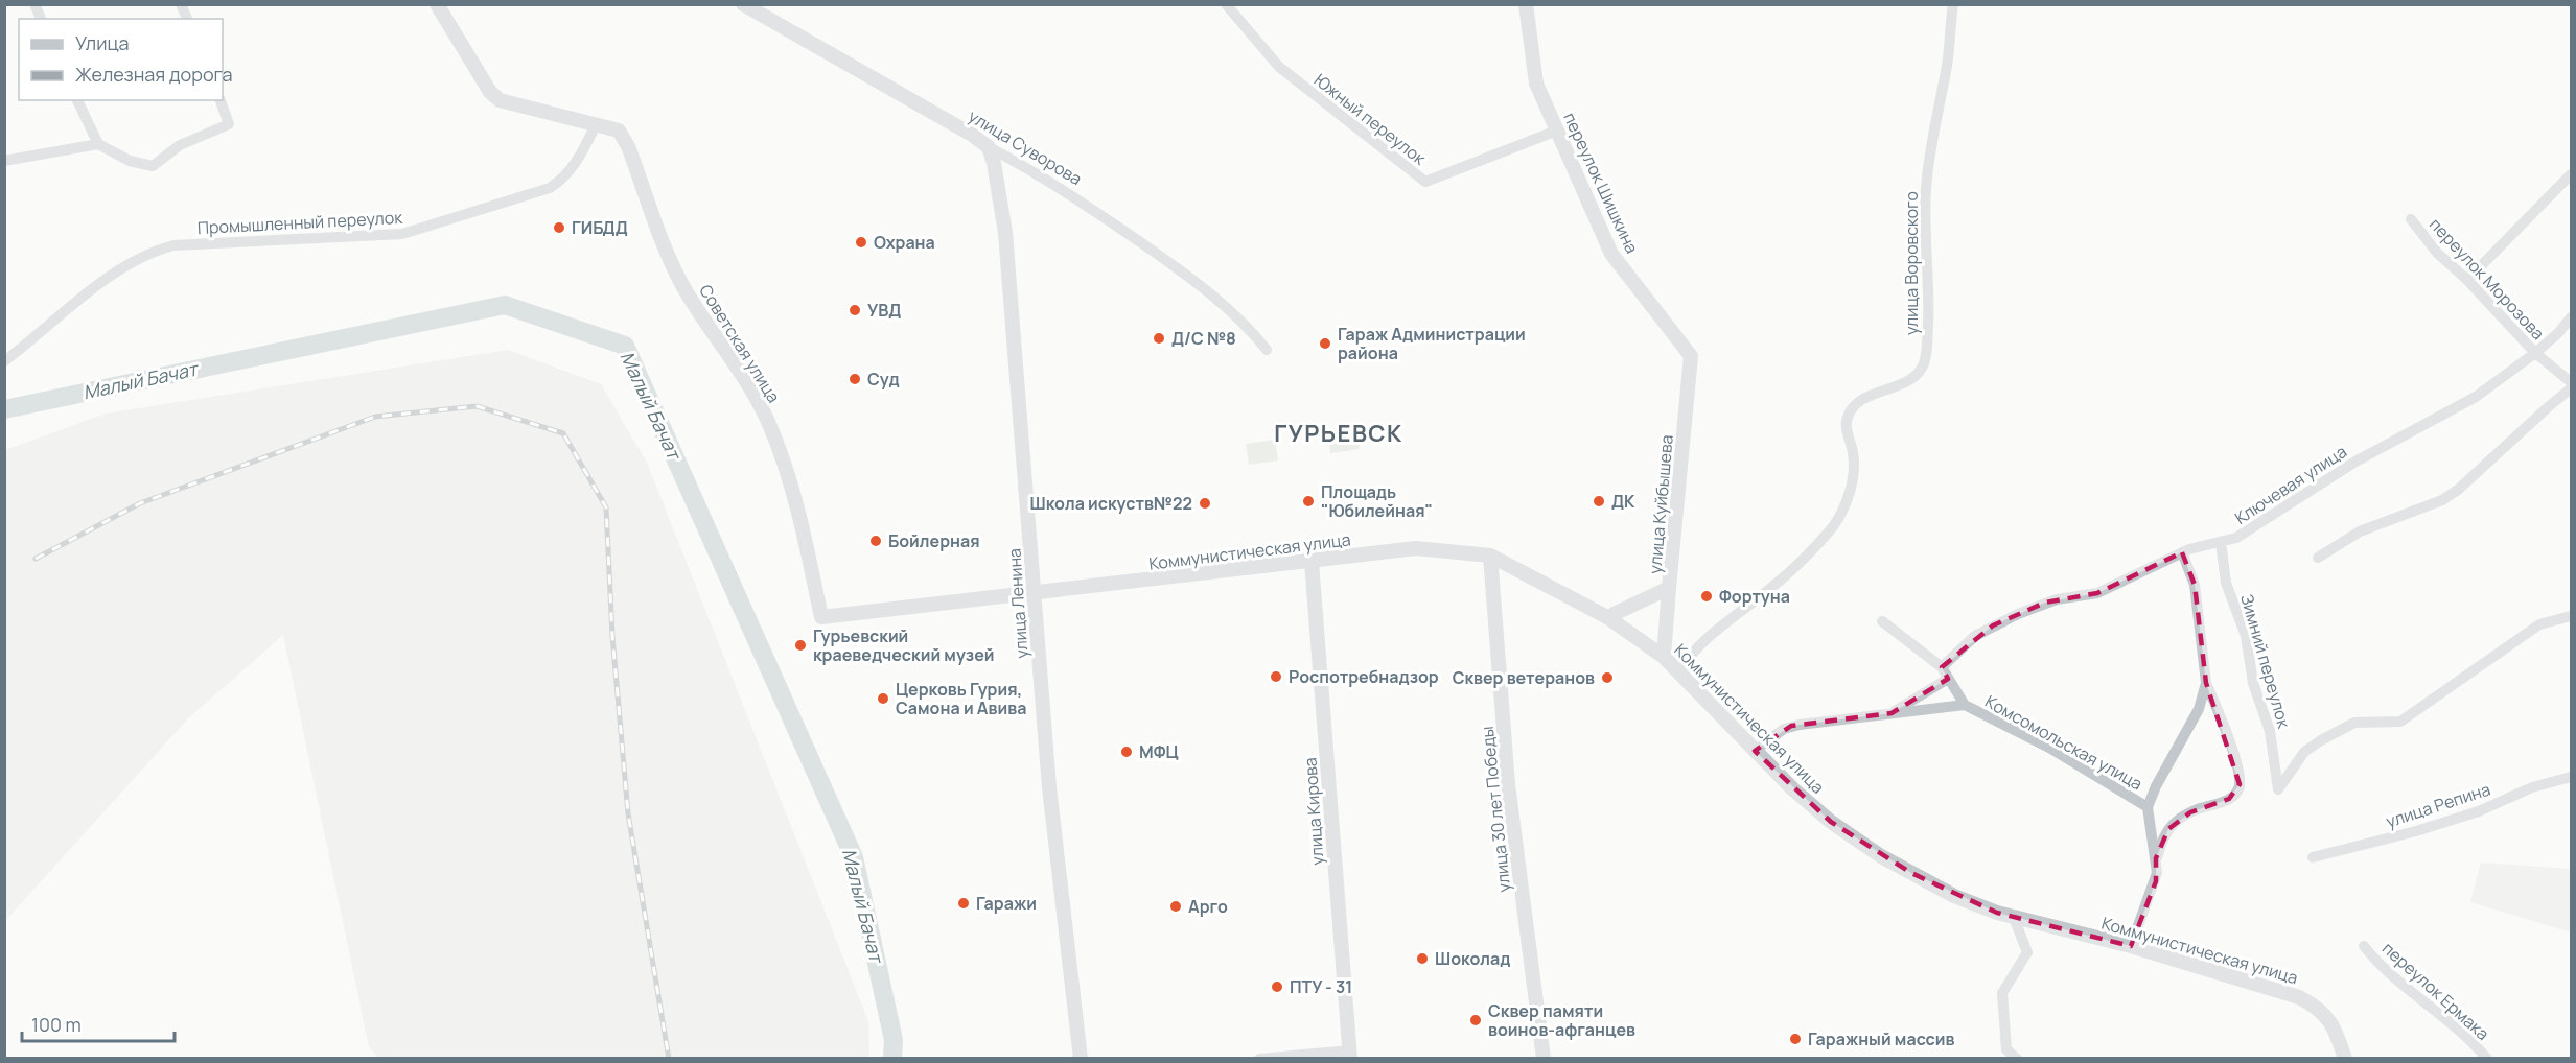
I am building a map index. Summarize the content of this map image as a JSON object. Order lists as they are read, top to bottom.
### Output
{
  "streets": {
    "street": [
      "Южный переулок",
      "улица Суворова",
      "переулок Шишкина",
      "Промышленный переулок",
      "улица Воровского",
      "переулок Морозова",
      "Советская улица",
      "Ключевая улица",
      "улица Куйбышева",
      "Коммунистическая улица",
      "улица Ленина",
      "Зимний переулок",
      "Комсомольская улица",
      "улица Репина",
      "улица 30 лет Победы",
      "улица Кирова",
      "переулок Ермака"
    ]
  },
  "crossings": [
    ["Южный переулок", "переулок Шишкина"],
    ["улица Суворова", "улица Ленина"],
    ["переулок Шишкина", "улица Куйбышева"],
    ["Промышленный переулок", "Советская улица"],
    ["улица Воровского", "Коммунистическая улица"],
    ["переулок Морозова", "Ключевая улица"],
    ["Советская улица", "Коммунистическая улица"],
    ["Ключевая улица", "Зимний переулок"],
    ["Ключевая улица", "Комсомольская улица"],
    ["улица Куйбышева", "Коммунистическая улица"],
    ["Коммунистическая улица", "улица Ленина"],
    ["Коммунистическая улица", "Комсомольская улица"],
    ["Коммунистическая улица", "улица 30 лет Победы"],
    ["Коммунистическая улица", "улица Кирова"]
  ],
  "districts": ["ГУРЬЕВСК"],
  "water": ["Малый Бачат"],
  "places": [
    "ГИБДД",
    "Охрана",
    "УВД",
    "Д/С №8",
    "Гараж Администрации района",
    "Суд",
    "Площадь \"Юбилейная\"",
    "ДК",
    "Школа искуств№22",
    "Бойлерная",
    "Фортуна",
    "Гурьевский краеведческий музей",
    "Роспотребнадзор",
    "Сквер ветеранов",
    "Церковь Гурия, Самона и Авива",
    "МФЦ",
    "Гаражи",
    "Арго",
    "Шоколад",
    "ПТУ - 31",
    "Сквер памяти воинов-афганцев",
    "Гаражный массив"
  ],
  "legend": ["Улица", "Железная дорога"],
  "scale_bar": "100 m"
}
